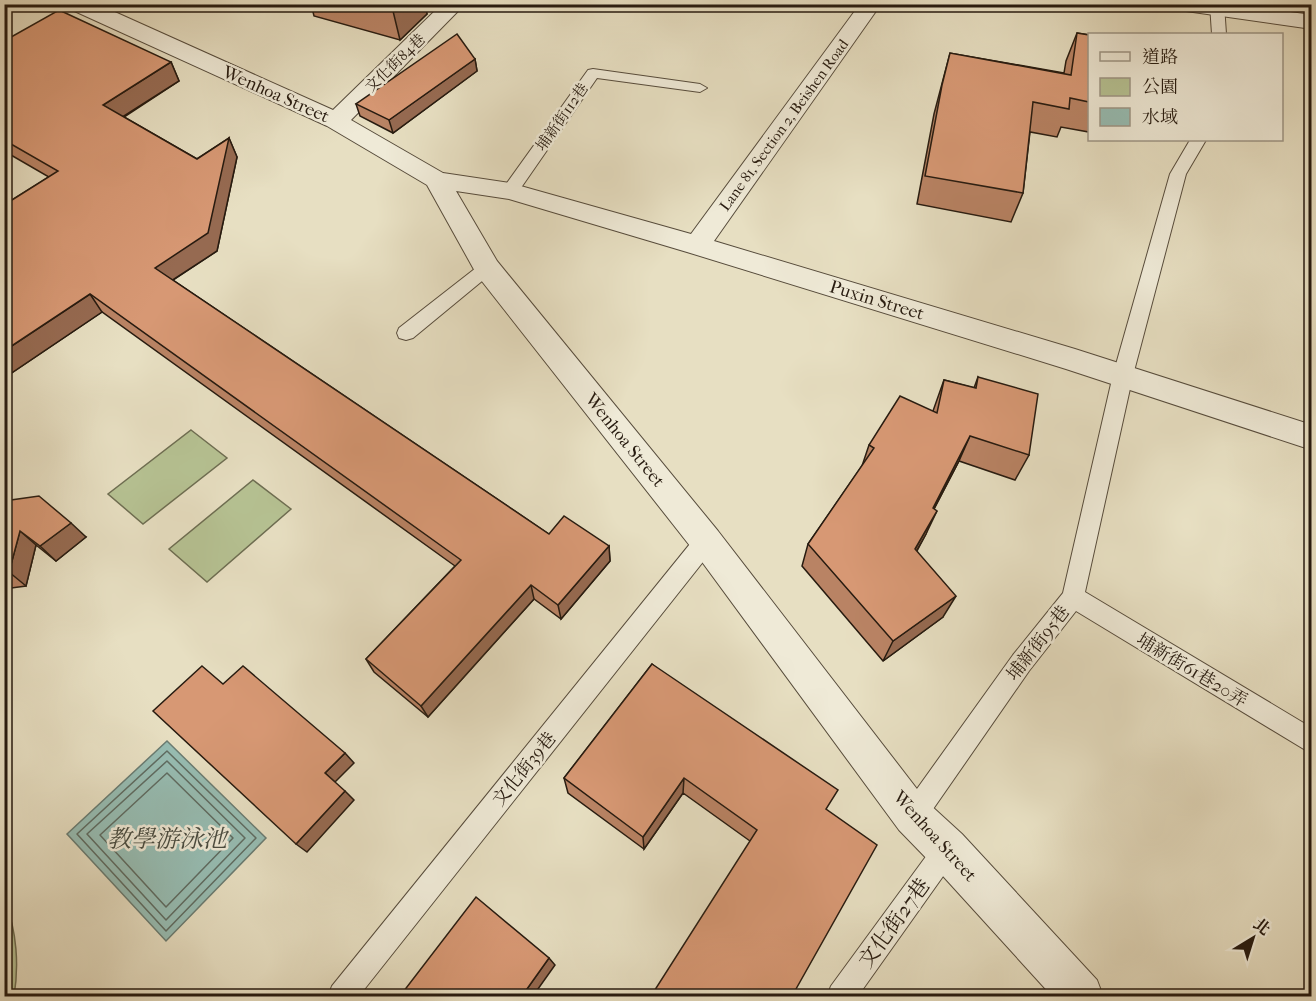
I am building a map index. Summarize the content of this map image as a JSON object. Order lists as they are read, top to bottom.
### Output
{
  "streets": {
    "street": [
      "文化街84巷",
      "Wenhoa Street",
      "Lane 81, Section 2, Beishen Road",
      "Puxin Street"
    ],
    "lane": [
      "埔新街112巷",
      "埔新街95巷",
      "埔新街61巷20弄",
      "文化街39巷",
      "文化街27巷"
    ]
  },
  "crossings": [
    ["文化街84巷", "Wenhoa Street"],
    ["Wenhoa Street", "Puxin Street"],
    ["Wenhoa Street", "埔新街95巷"],
    ["Wenhoa Street", "文化街39巷"],
    ["Wenhoa Street", "文化街27巷"],
    ["埔新街112巷", "Puxin Street"],
    ["Lane 81, Section 2, Beishen Road", "Puxin Street"],
    ["Puxin Street", "埔新街95巷"],
    ["埔新街95巷", "埔新街61巷20弄"]
  ],
  "water": ["教學游泳池"],
  "legend": ["道路", "公園", "水域"],
  "north": "top right"
}
